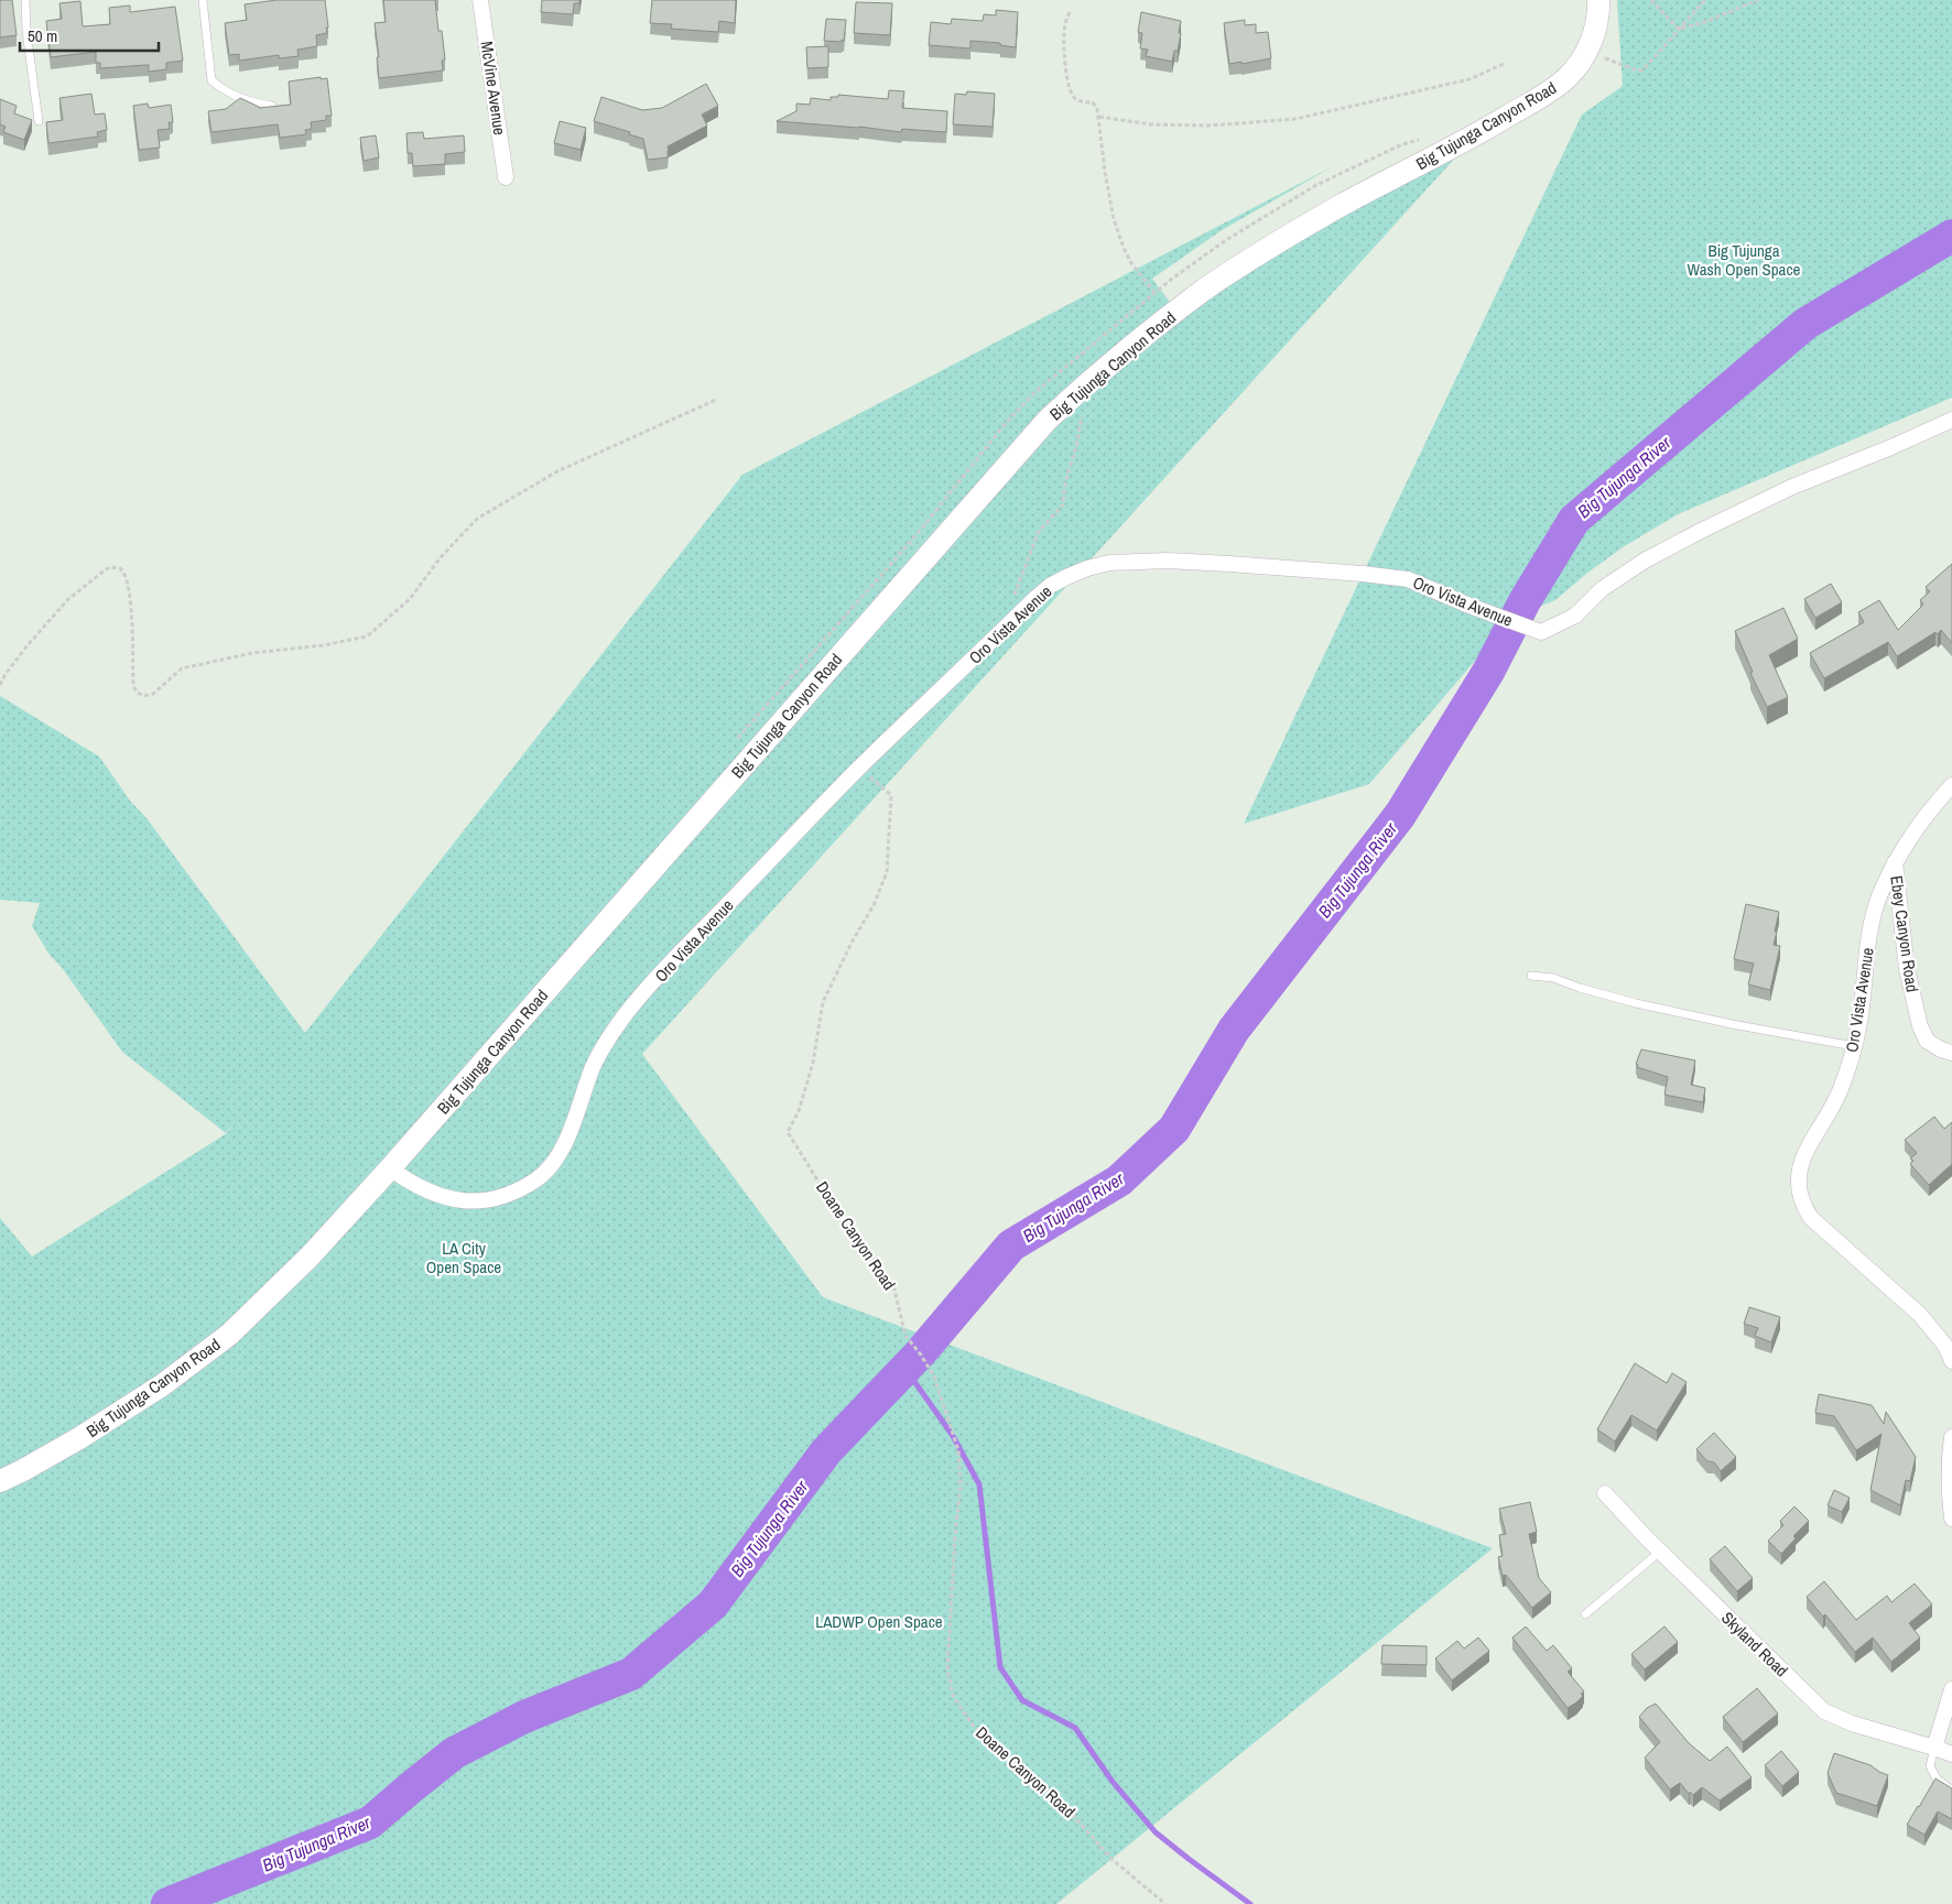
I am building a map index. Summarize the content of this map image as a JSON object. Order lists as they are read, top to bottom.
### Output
{
  "streets": {
    "street": [
      "McVine Avenue",
      "Big Tujunga Canyon Road",
      "Oro Vista Avenue",
      "Ebey Canyon Road",
      "Skyland Road"
    ],
    "path": ["Doane Canyon Road"]
  },
  "crossings": [
    ["Big Tujunga Canyon Road", "Oro Vista Avenue"],
    ["Oro Vista Avenue", "Ebey Canyon Road"],
    ["Oro Vista Avenue", "Doane Canyon Road"]
  ],
  "water": ["Big Tujunga River"],
  "parks": ["Big Tujunga Wash Open Space", "LA City Open Space", "LADWP Open Space"],
  "scale_bar": "50 m"
}
